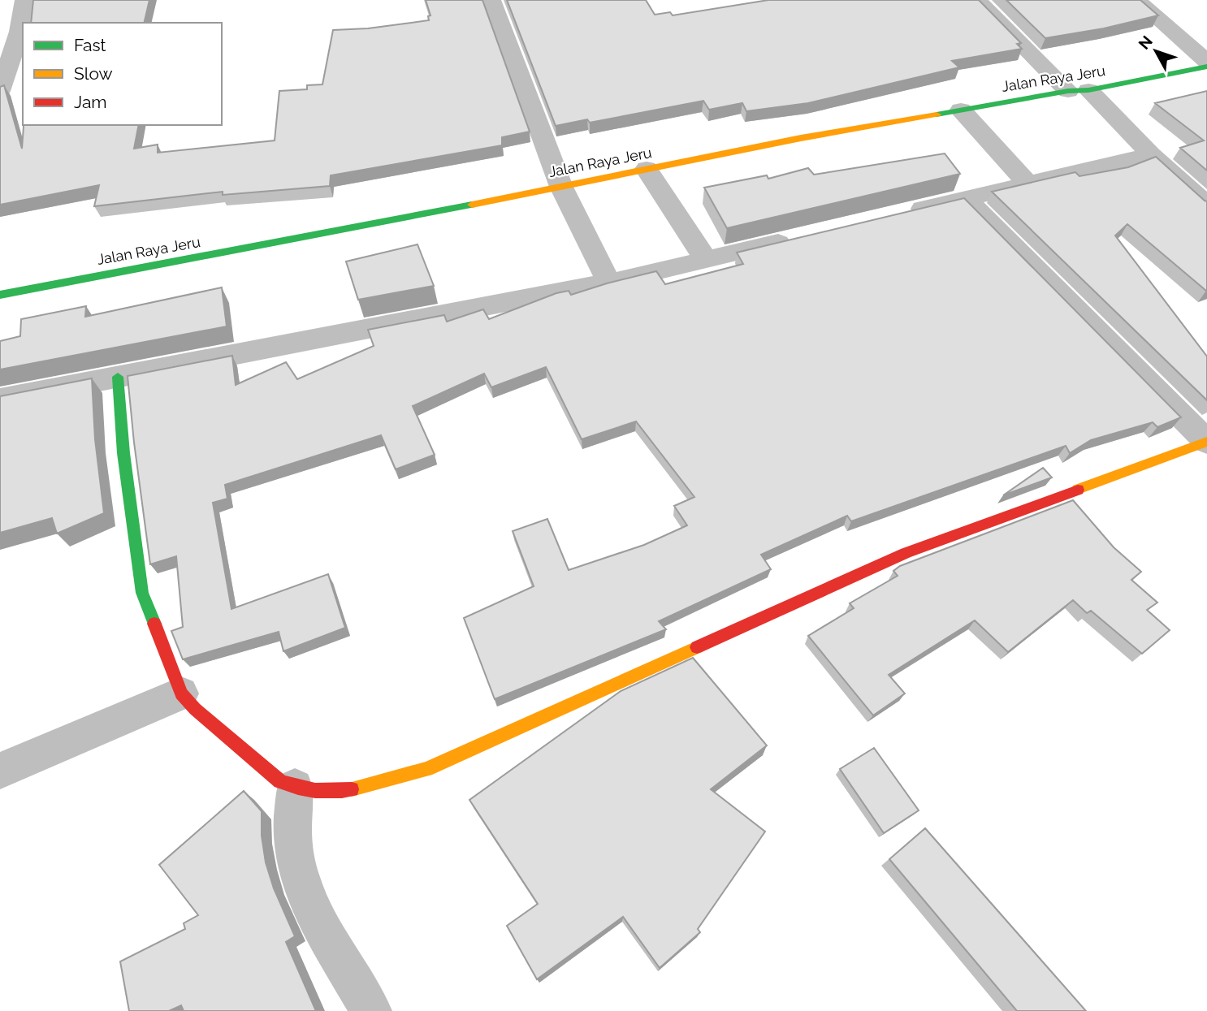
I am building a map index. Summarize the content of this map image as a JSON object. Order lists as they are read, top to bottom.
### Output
{
  "streets": {
    "main road": ["Jalan Raya Jeru"]
  },
  "legend": ["Fast", "Slow", "Jam"],
  "north": "top left"
}
